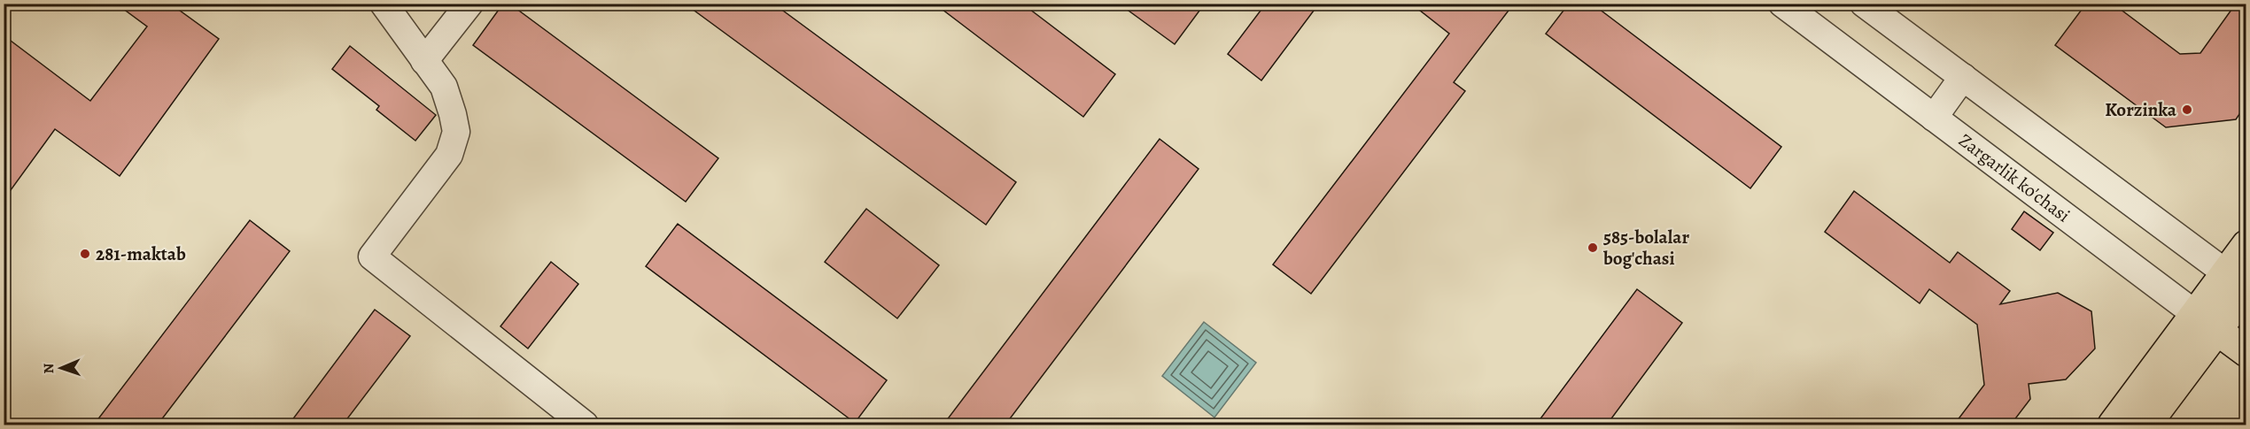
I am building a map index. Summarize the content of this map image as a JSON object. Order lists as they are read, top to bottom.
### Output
{
  "streets": {
    "main road": ["Zargarlik ko'chasi"]
  },
  "places": ["Korzinka", "585-bolalar bog'chasi", "281-maktab"],
  "north": "left"
}
